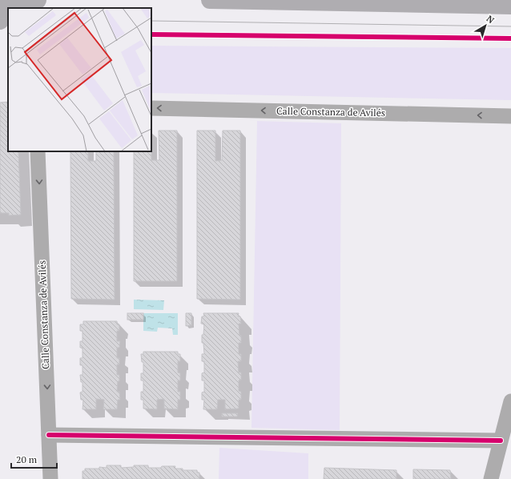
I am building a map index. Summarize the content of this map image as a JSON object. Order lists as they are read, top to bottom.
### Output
{
  "streets": {
    "street": ["Calle Constanza de Avilés"]
  },
  "scale_bar": "20 m",
  "north": "top right"
}
